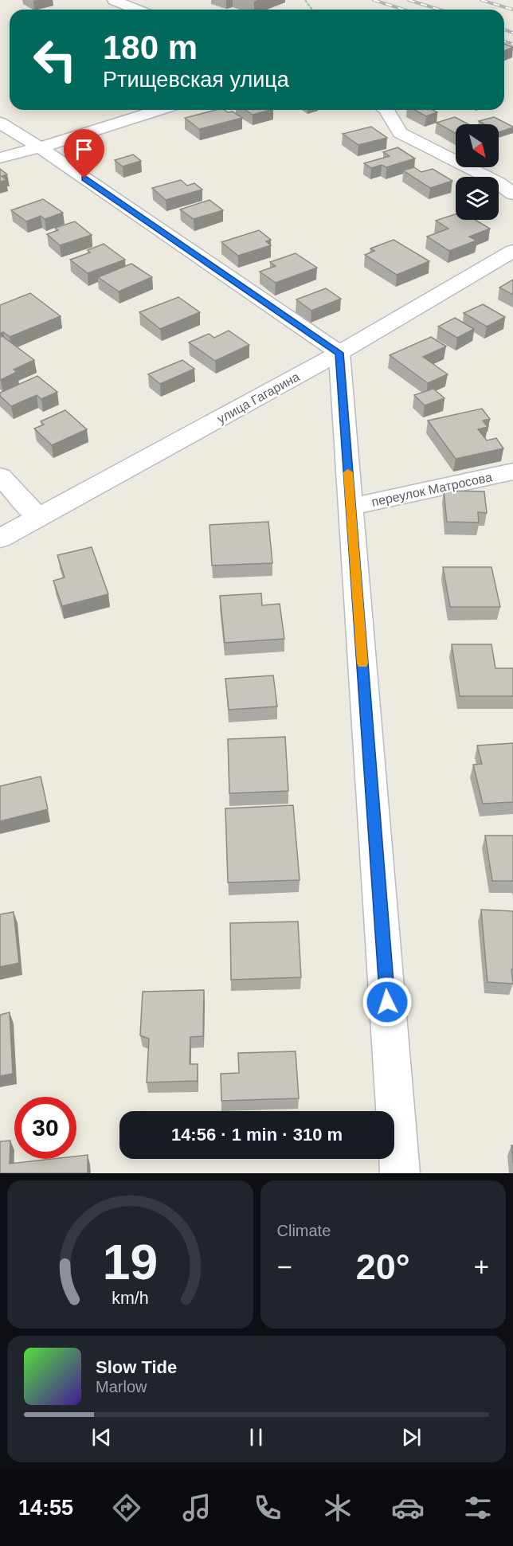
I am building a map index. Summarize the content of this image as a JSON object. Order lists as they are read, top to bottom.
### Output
{
  "streets": {
    "street": ["улица Гагарина", "переулок Матросова"]
  },
  "north": "bottom right",
  "page": {
    "turn": ["180 m", "Ртищевская улица"],
    "limit": "30",
    "trip": "14:56 · 1 min · 310 m",
    "tile": "Climate",
    "heat": ["−", "20°", "+"],
    "song": ["Slow Tide", "Marlow"],
    "tabs": "14:55",
    "gauge": ["19", "km/h"]
  }
}
